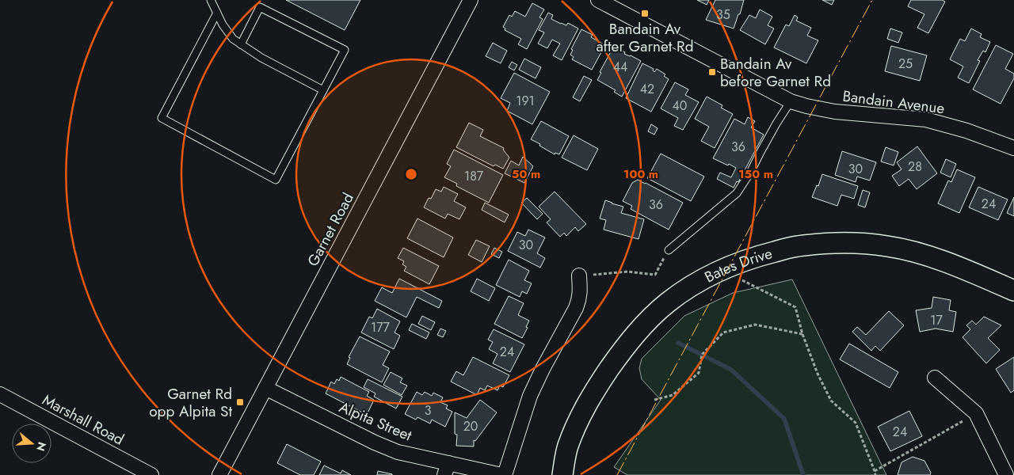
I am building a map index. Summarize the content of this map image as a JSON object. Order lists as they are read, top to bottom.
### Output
{
  "streets": {
    "main road": ["Bates Drive"],
    "street": [
      "Bandain Avenue",
      "Garnet Road",
      "Marshall Road",
      "Alpita Street"
    ]
  },
  "crossings": [
    ["Garnet Road", "Alpita Street"]
  ],
  "places": {
    "transit": ["Bandain Av after Garnet Rd", "Bandain Av before Garnet Rd", "Garnet Rd opp Alpita St"]
  },
  "house_numbers": [
    "35",
    "25",
    "44",
    "42",
    "191",
    "40",
    "36",
    "28",
    "30",
    "187",
    "24",
    "36",
    "30",
    "17",
    "177",
    "24",
    "3",
    "20",
    "24"
  ],
  "north": "right",
  "rings": ["50 m", "100 m", "150 m"]
}
